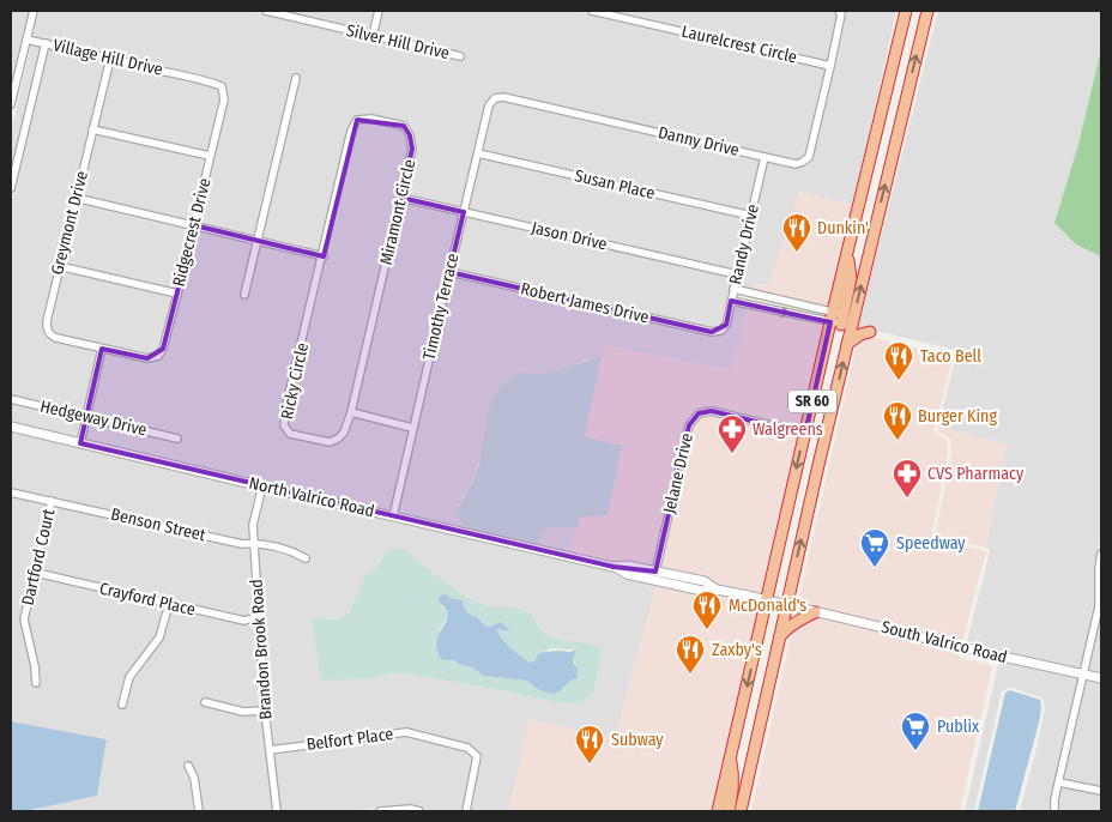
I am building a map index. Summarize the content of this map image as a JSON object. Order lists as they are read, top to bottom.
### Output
{
  "streets": {
    "highway": ["SR 60"],
    "street": [
      "Silver Hill Drive",
      "Laurelcrest Circle",
      "Village Hill Drive",
      "Danny Drive",
      "Susan Place",
      "Miramont Circle",
      "Greymont Drive",
      "Ridgecrest Drive",
      "Jason Drive",
      "Randy Drive",
      "Robert James Drive",
      "Timothy Terrace",
      "Ricky Circle",
      "Hedgeway Drive",
      "Jelane Drive",
      "North Valrico Road",
      "Benson Street",
      "Dartford Court",
      "Crayford Place",
      "South Valrico Road",
      "Brandon Brook Road",
      "Belfort Place"
    ]
  },
  "crossings": [
    ["Laurelcrest Circle", "Danny Drive"],
    ["Village Hill Drive", "Greymont Drive"],
    ["Village Hill Drive", "Ridgecrest Drive"],
    ["Danny Drive", "Randy Drive"],
    ["Danny Drive", "Timothy Terrace"],
    ["Susan Place", "Randy Drive"],
    ["Susan Place", "Timothy Terrace"],
    ["Miramont Circle", "Jason Drive"],
    ["Miramont Circle", "Ricky Circle"],
    ["Greymont Drive", "Ridgecrest Drive"],
    ["Jason Drive", "Randy Drive"],
    ["Jason Drive", "Timothy Terrace"],
    ["Randy Drive", "Robert James Drive"],
    ["Robert James Drive", "Timothy Terrace"],
    ["Timothy Terrace", "North Valrico Road"],
    ["SR 60", "Jelane Drive"],
    ["SR 60", "North Valrico Road"],
    ["SR 60", "South Valrico Road"],
    ["Jelane Drive", "North Valrico Road"],
    ["North Valrico Road", "South Valrico Road"],
    ["North Valrico Road", "Brandon Brook Road"],
    ["Benson Street", "Dartford Court"],
    ["Benson Street", "Brandon Brook Road"],
    ["Dartford Court", "Crayford Place"],
    ["Crayford Place", "Brandon Brook Road"],
    ["Brandon Brook Road", "Belfort Place"]
  ],
  "places": {
    "restaurant": [
      "Dunkin'",
      "Taco Bell",
      "Burger King",
      "McDonald's",
      "Zaxby's",
      "Subway"
    ],
    "pharmacy": ["Walgreens", "CVS Pharmacy"],
    "supermarket": ["Speedway", "Publix"]
  }
}
